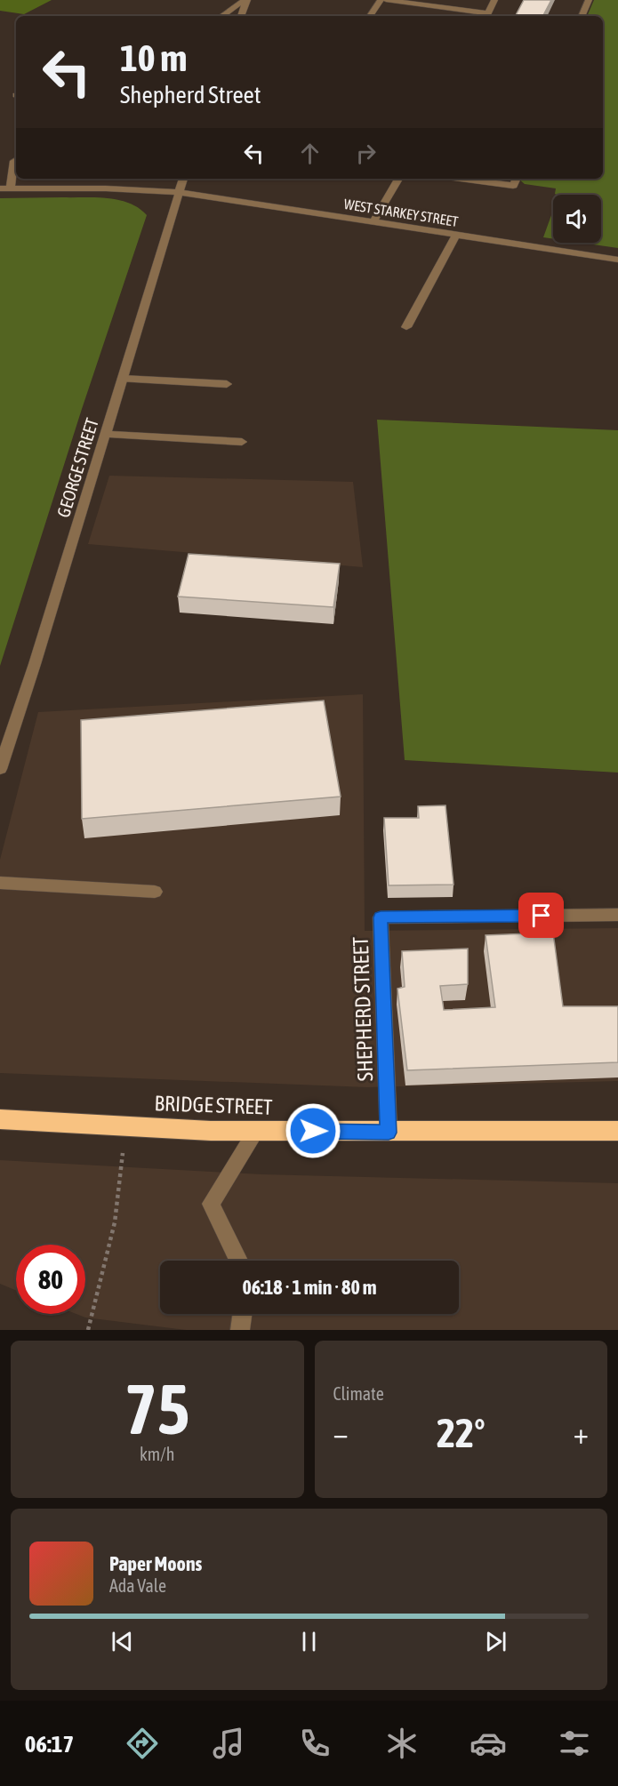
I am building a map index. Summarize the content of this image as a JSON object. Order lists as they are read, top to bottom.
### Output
{
  "streets": {
    "highway": ["BRIDGE STREET"],
    "street": ["WEST STARKEY STREET", "GEORGE STREET", "SHEPHERD STREET"]
  },
  "crossings": [
    ["WEST STARKEY STREET", "GEORGE STREET"],
    ["SHEPHERD STREET", "BRIDGE STREET"]
  ],
  "page": {
    "turn": ["10 m", "Shepherd Street"],
    "limit": "80",
    "trip": "06:18 · 1 min · 80 m",
    "tile": [
      ["75", "km/h"],
      "Climate"
    ],
    "heat": ["−", "22°", "+"],
    "song": ["Paper Moons", "Ada Vale"],
    "tabs": "06:17"
  }
}
